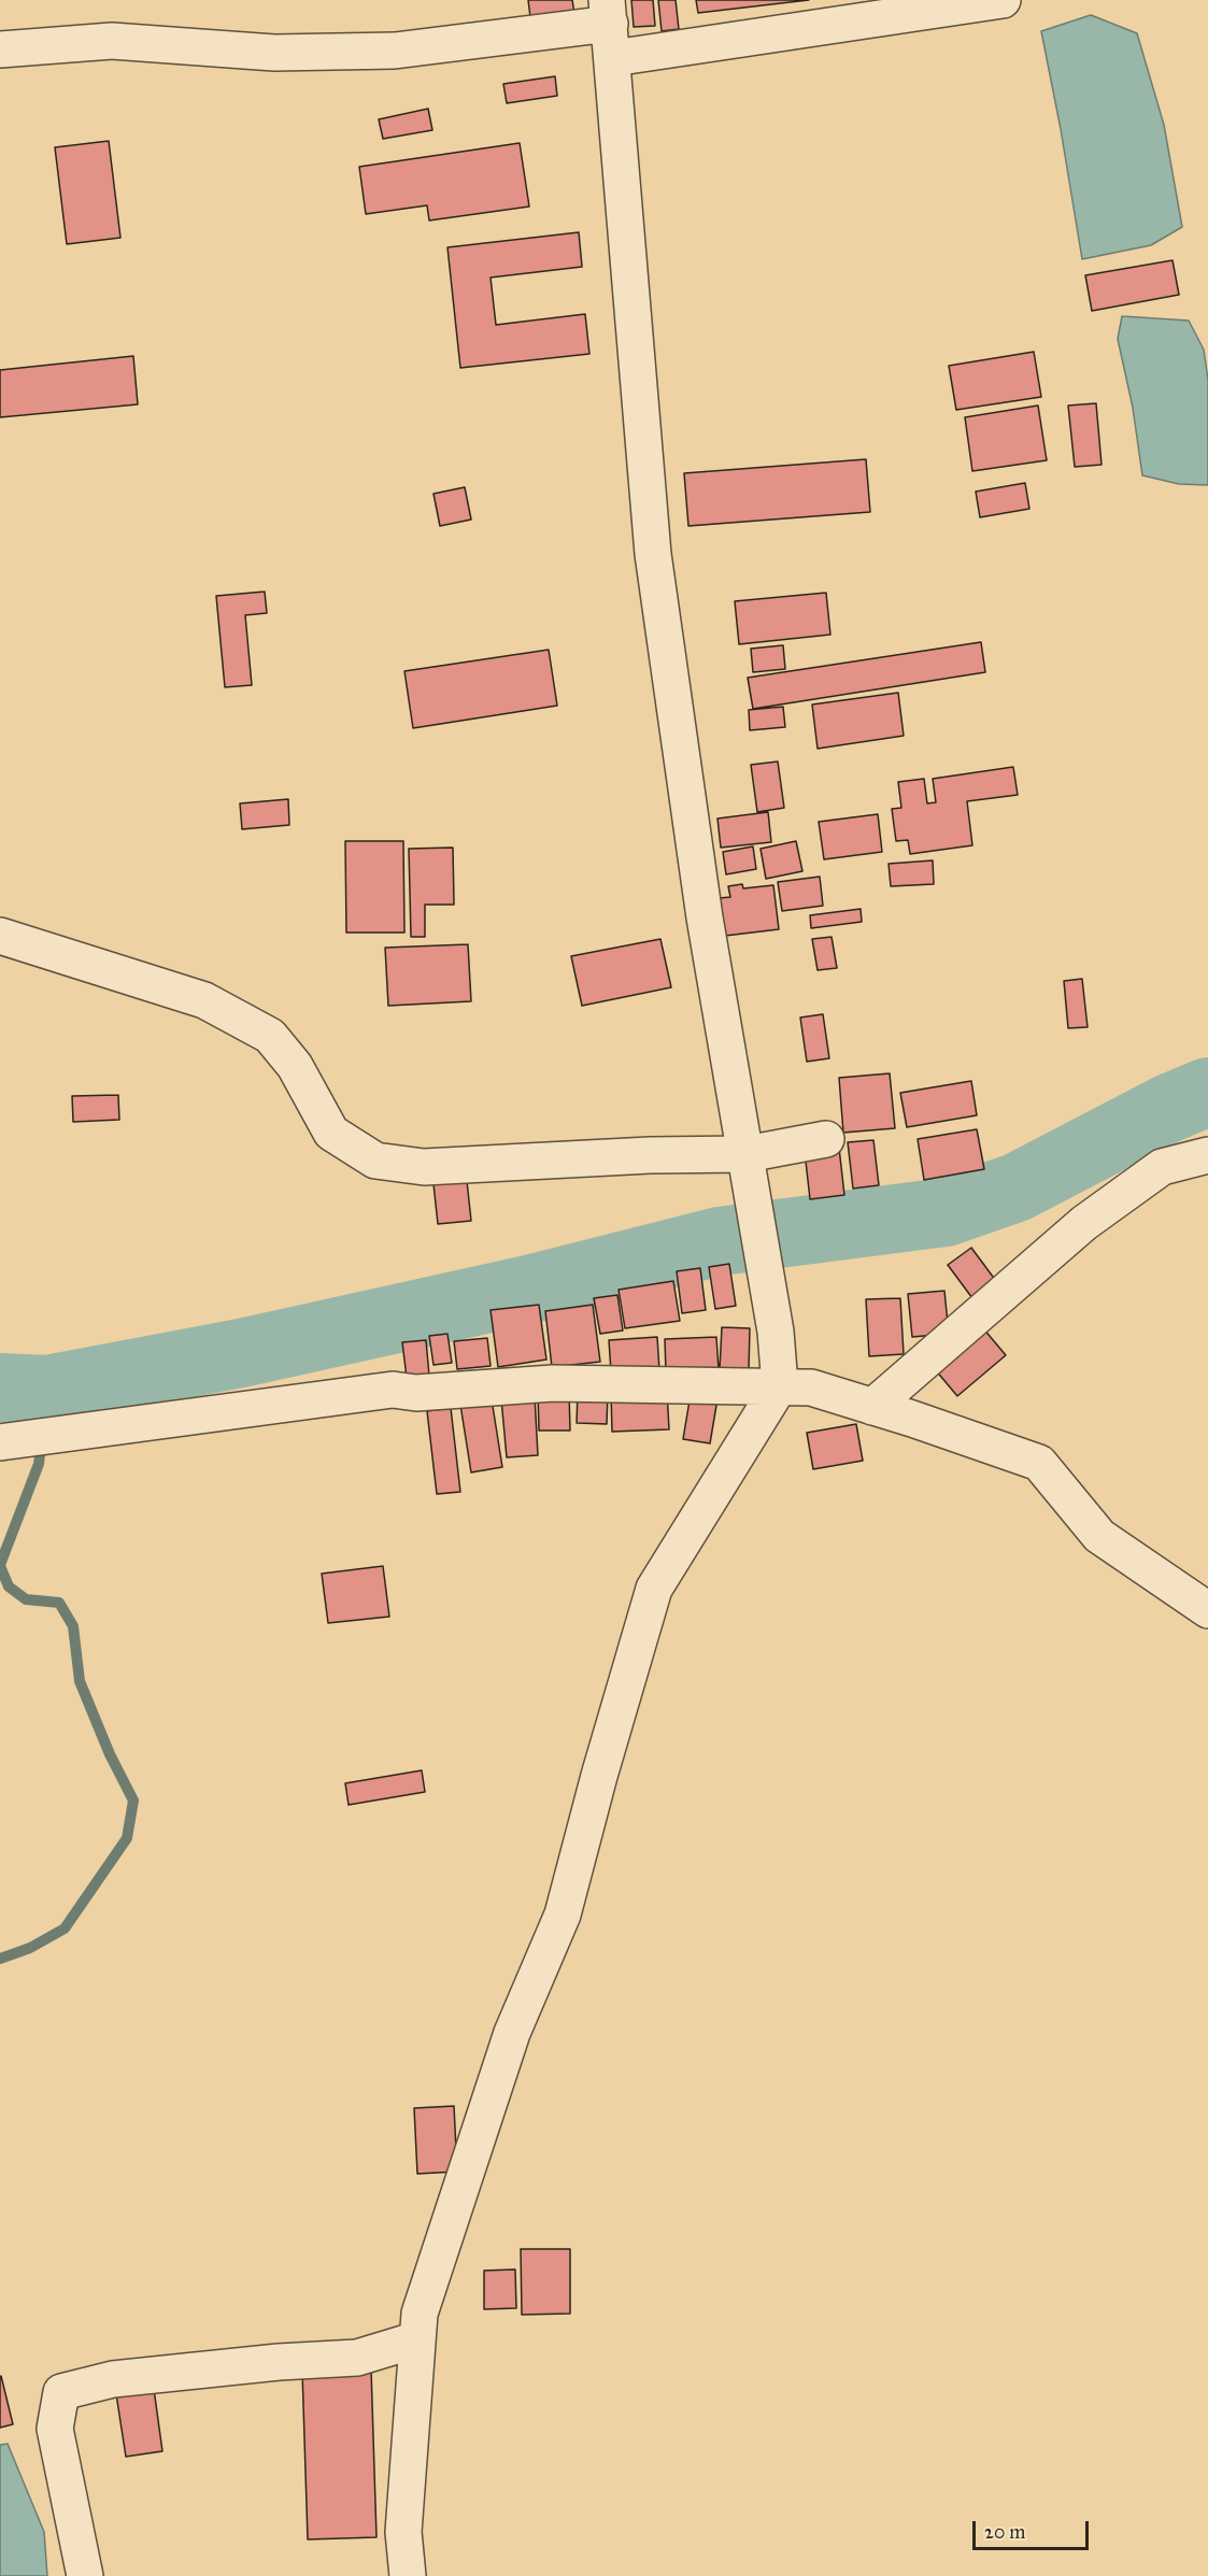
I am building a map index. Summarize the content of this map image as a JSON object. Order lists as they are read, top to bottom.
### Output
{
  "scale_bar": "20 m"
}
